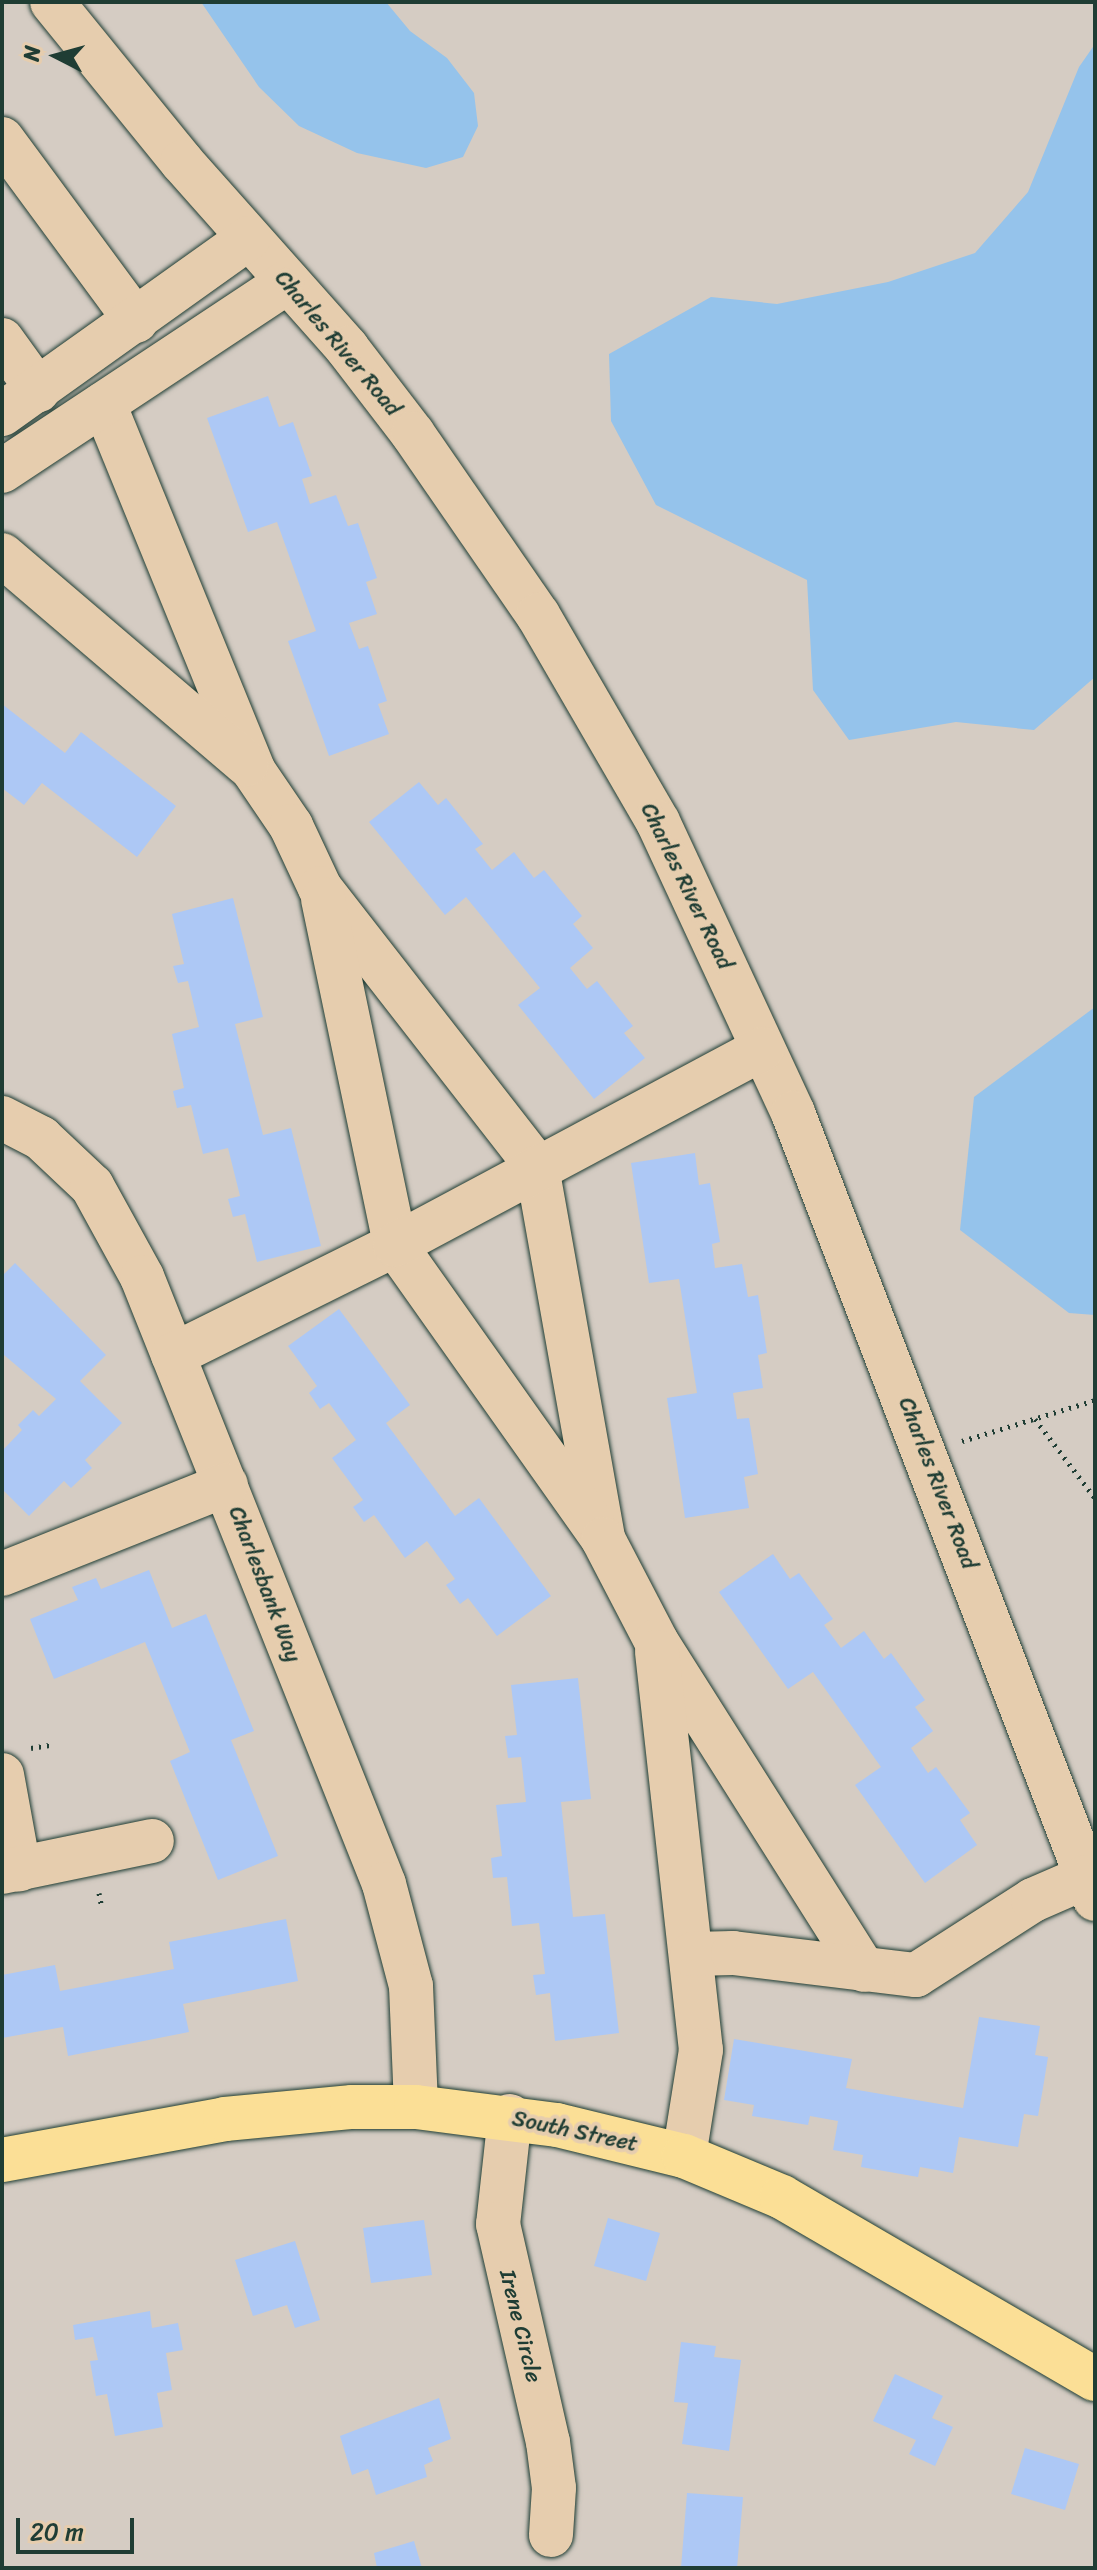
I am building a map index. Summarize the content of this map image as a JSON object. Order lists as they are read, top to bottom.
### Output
{
  "streets": {
    "main road": ["South Street"],
    "street": ["Charles River Road", "Charlesbank Way", "Irene Circle"]
  },
  "crossings": [
    ["Charlesbank Way", "South Street"],
    ["South Street", "Irene Circle"]
  ],
  "scale_bar": "20 m",
  "north": "left"
}
